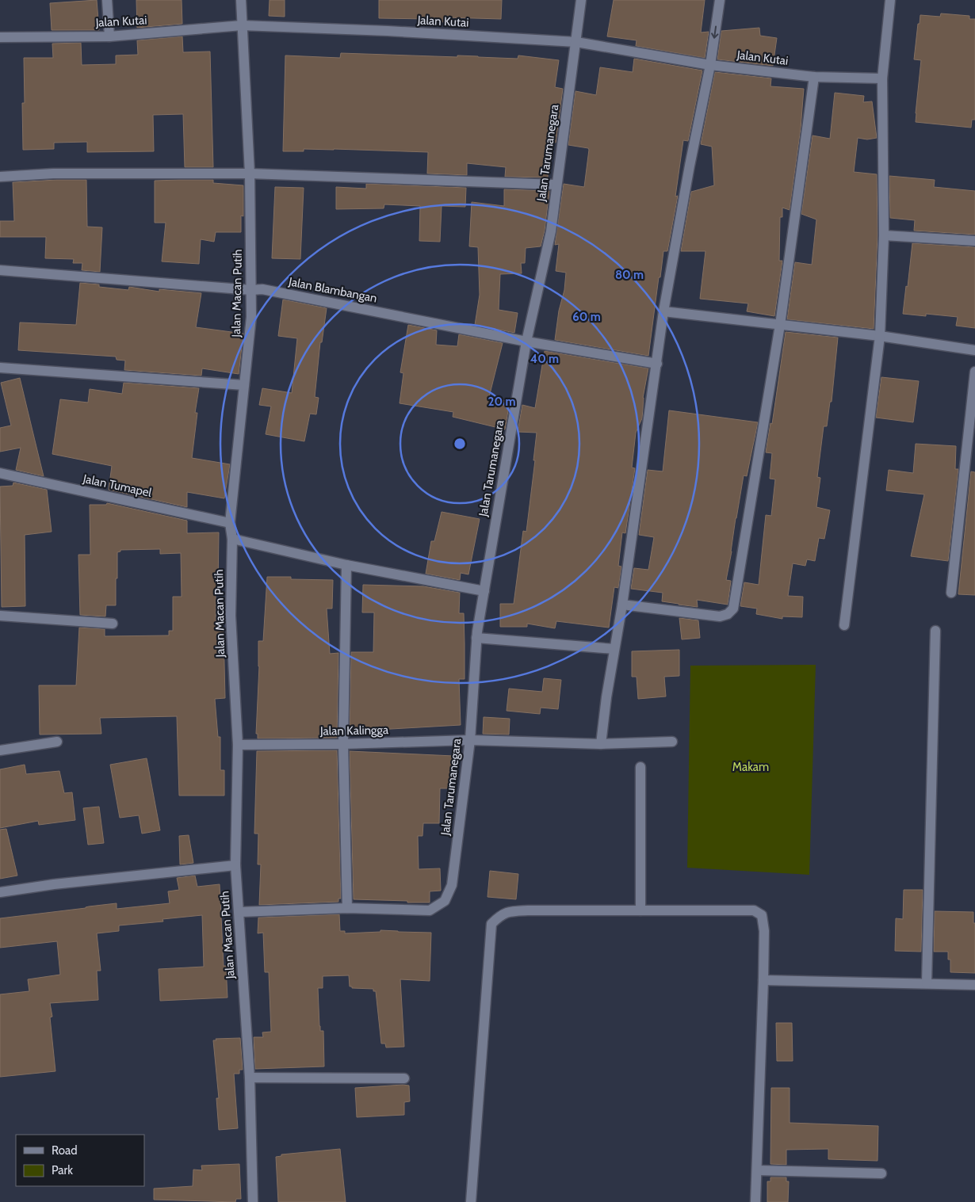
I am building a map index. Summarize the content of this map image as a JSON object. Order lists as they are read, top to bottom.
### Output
{
  "streets": {
    "street": [
      "Jalan Kutai",
      "Jalan Tarumanegara",
      "Jalan Blambangan",
      "Jalan Macan Putih",
      "Jalan Tumapel",
      "Jalan Kalingga"
    ]
  },
  "crossings": [
    ["Jalan Kutai", "Jalan Tarumanegara"],
    ["Jalan Kutai", "Jalan Macan Putih"],
    ["Jalan Tarumanegara", "Jalan Blambangan"],
    ["Jalan Tarumanegara", "Jalan Kalingga"],
    ["Jalan Blambangan", "Jalan Macan Putih"],
    ["Jalan Macan Putih", "Jalan Tumapel"],
    ["Jalan Macan Putih", "Jalan Kalingga"]
  ],
  "parks": ["Makam"],
  "legend": ["Road", "Park"],
  "rings": [
    "80 m",
    "60 m",
    "40 m",
    "20 m"
  ]
}
